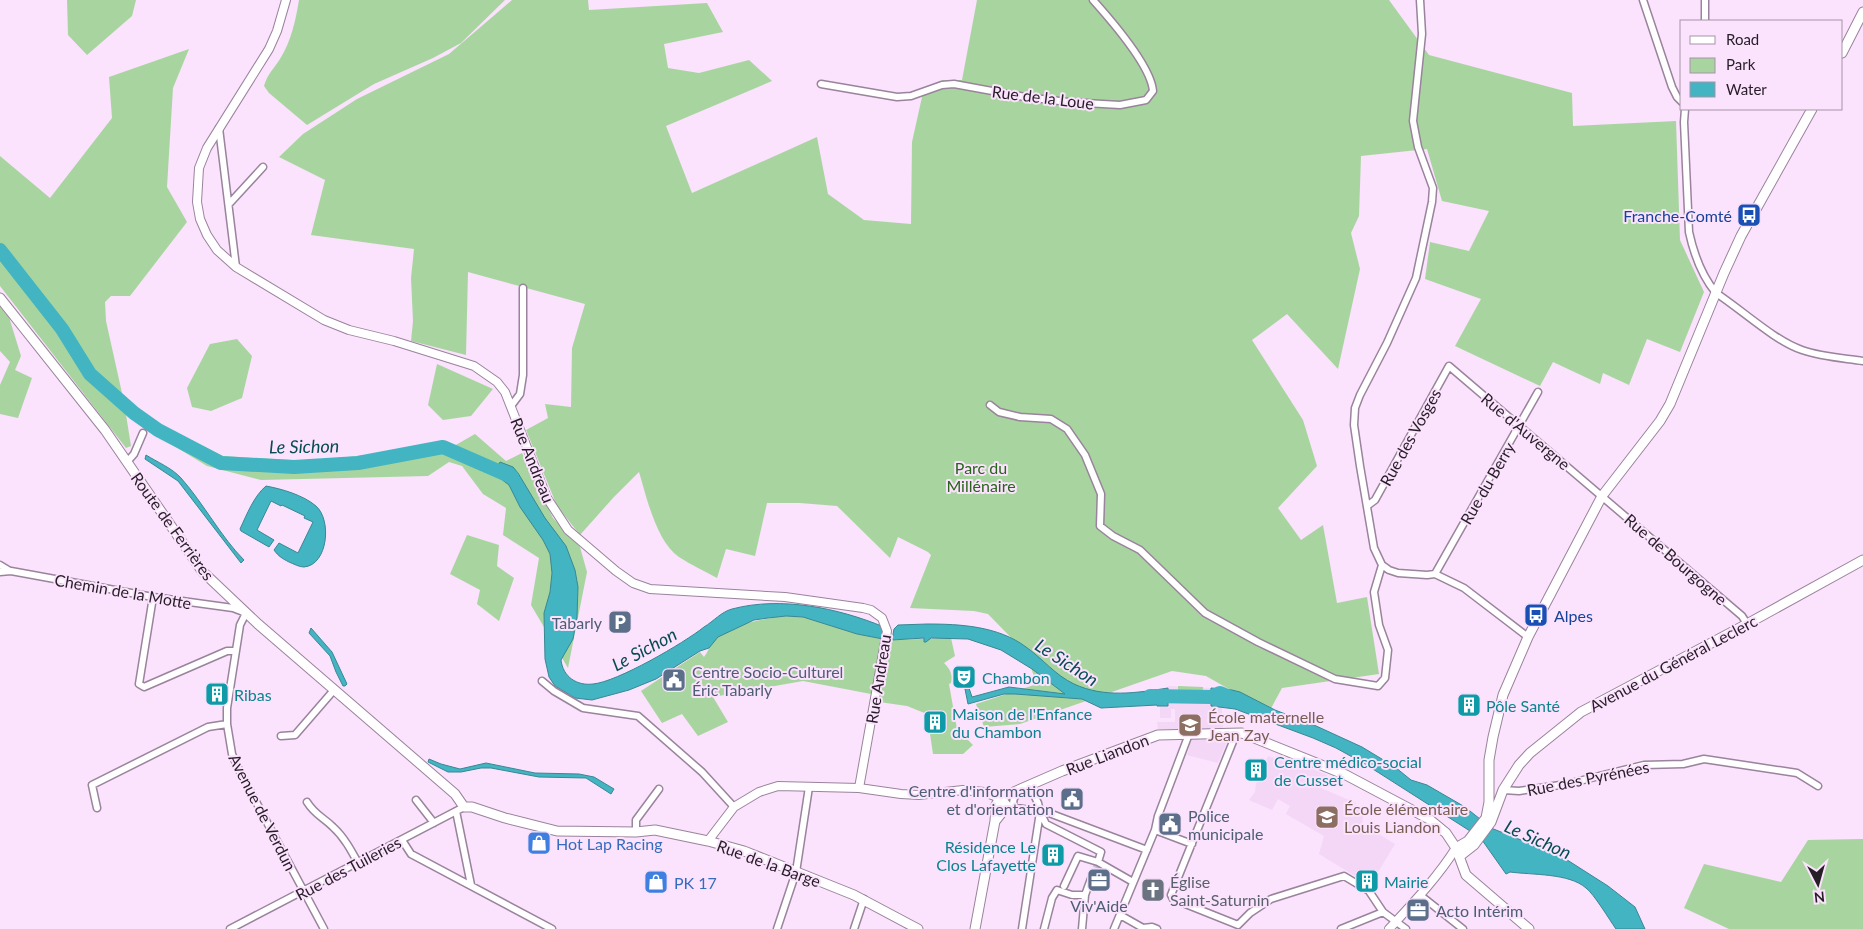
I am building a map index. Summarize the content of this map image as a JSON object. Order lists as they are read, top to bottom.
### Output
{
  "streets": {
    "main road": [
      "Route de Ferrières",
      "Avenue du Général Leclerc",
      "Rue Liandon",
      "Rue de la Barge"
    ],
    "street": [
      "Rue de la Loue",
      "Rue d'Auvergne",
      "Rue des Vosges",
      "Rue Andreau",
      "Rue du Berry",
      "Rue de Bourgogne",
      "Chemin de la Motte",
      "Rue des Pyrénées",
      "Avenue de Verdun",
      "Rue des Tuileries"
    ]
  },
  "crossings": [
    ["Rue d'Auvergne", "Rue des Vosges"],
    ["Rue d'Auvergne", "Rue du Berry"],
    ["Rue d'Auvergne", "Rue de Bourgogne"],
    ["Route de Ferrières", "Chemin de la Motte"],
    ["Route de Ferrières", "Avenue de Verdun"],
    ["Route de Ferrières", "Rue de la Barge"],
    ["Route de Ferrières", "Rue des Tuileries"],
    ["Rue de Bourgogne", "Avenue du Général Leclerc"],
    ["Chemin de la Motte", "Avenue de Verdun"],
    ["Avenue du Général Leclerc", "Rue des Pyrénées"],
    ["Avenue de Verdun", "Rue des Tuileries"],
    ["Rue de la Barge", "Rue des Tuileries"]
  ],
  "water": ["Le Sichon"],
  "parks": ["Parc du Millénaire"],
  "places": {
    "bus stop": ["Franche-Comté", "Alpes"],
    "parking": ["Tabarly"],
    "theatre": ["Chambon"],
    "public building": ["Centre Socio-Culturel Éric Tabarly", "Centre d'information et d'orientation", "Police municipale"],
    "building": [
      "Ribas",
      "Pôle Santé",
      "Maison de l'Enfance du Chambon",
      "Centre médico-social de Cusset",
      "Résidence Le Clos Lafayette",
      "Mairie"
    ],
    "school or university": ["École maternelle Jean Zay", "École élémentaire Louis Liandon"],
    "shop": ["Hot Lap Racing", "PK 17"],
    "office": ["Viv'Aide", "Acto Intérim"],
    "church": ["Église Saint-Saturnin"]
  },
  "legend": ["Road", "Park", "Water"],
  "north": "bottom"
}
